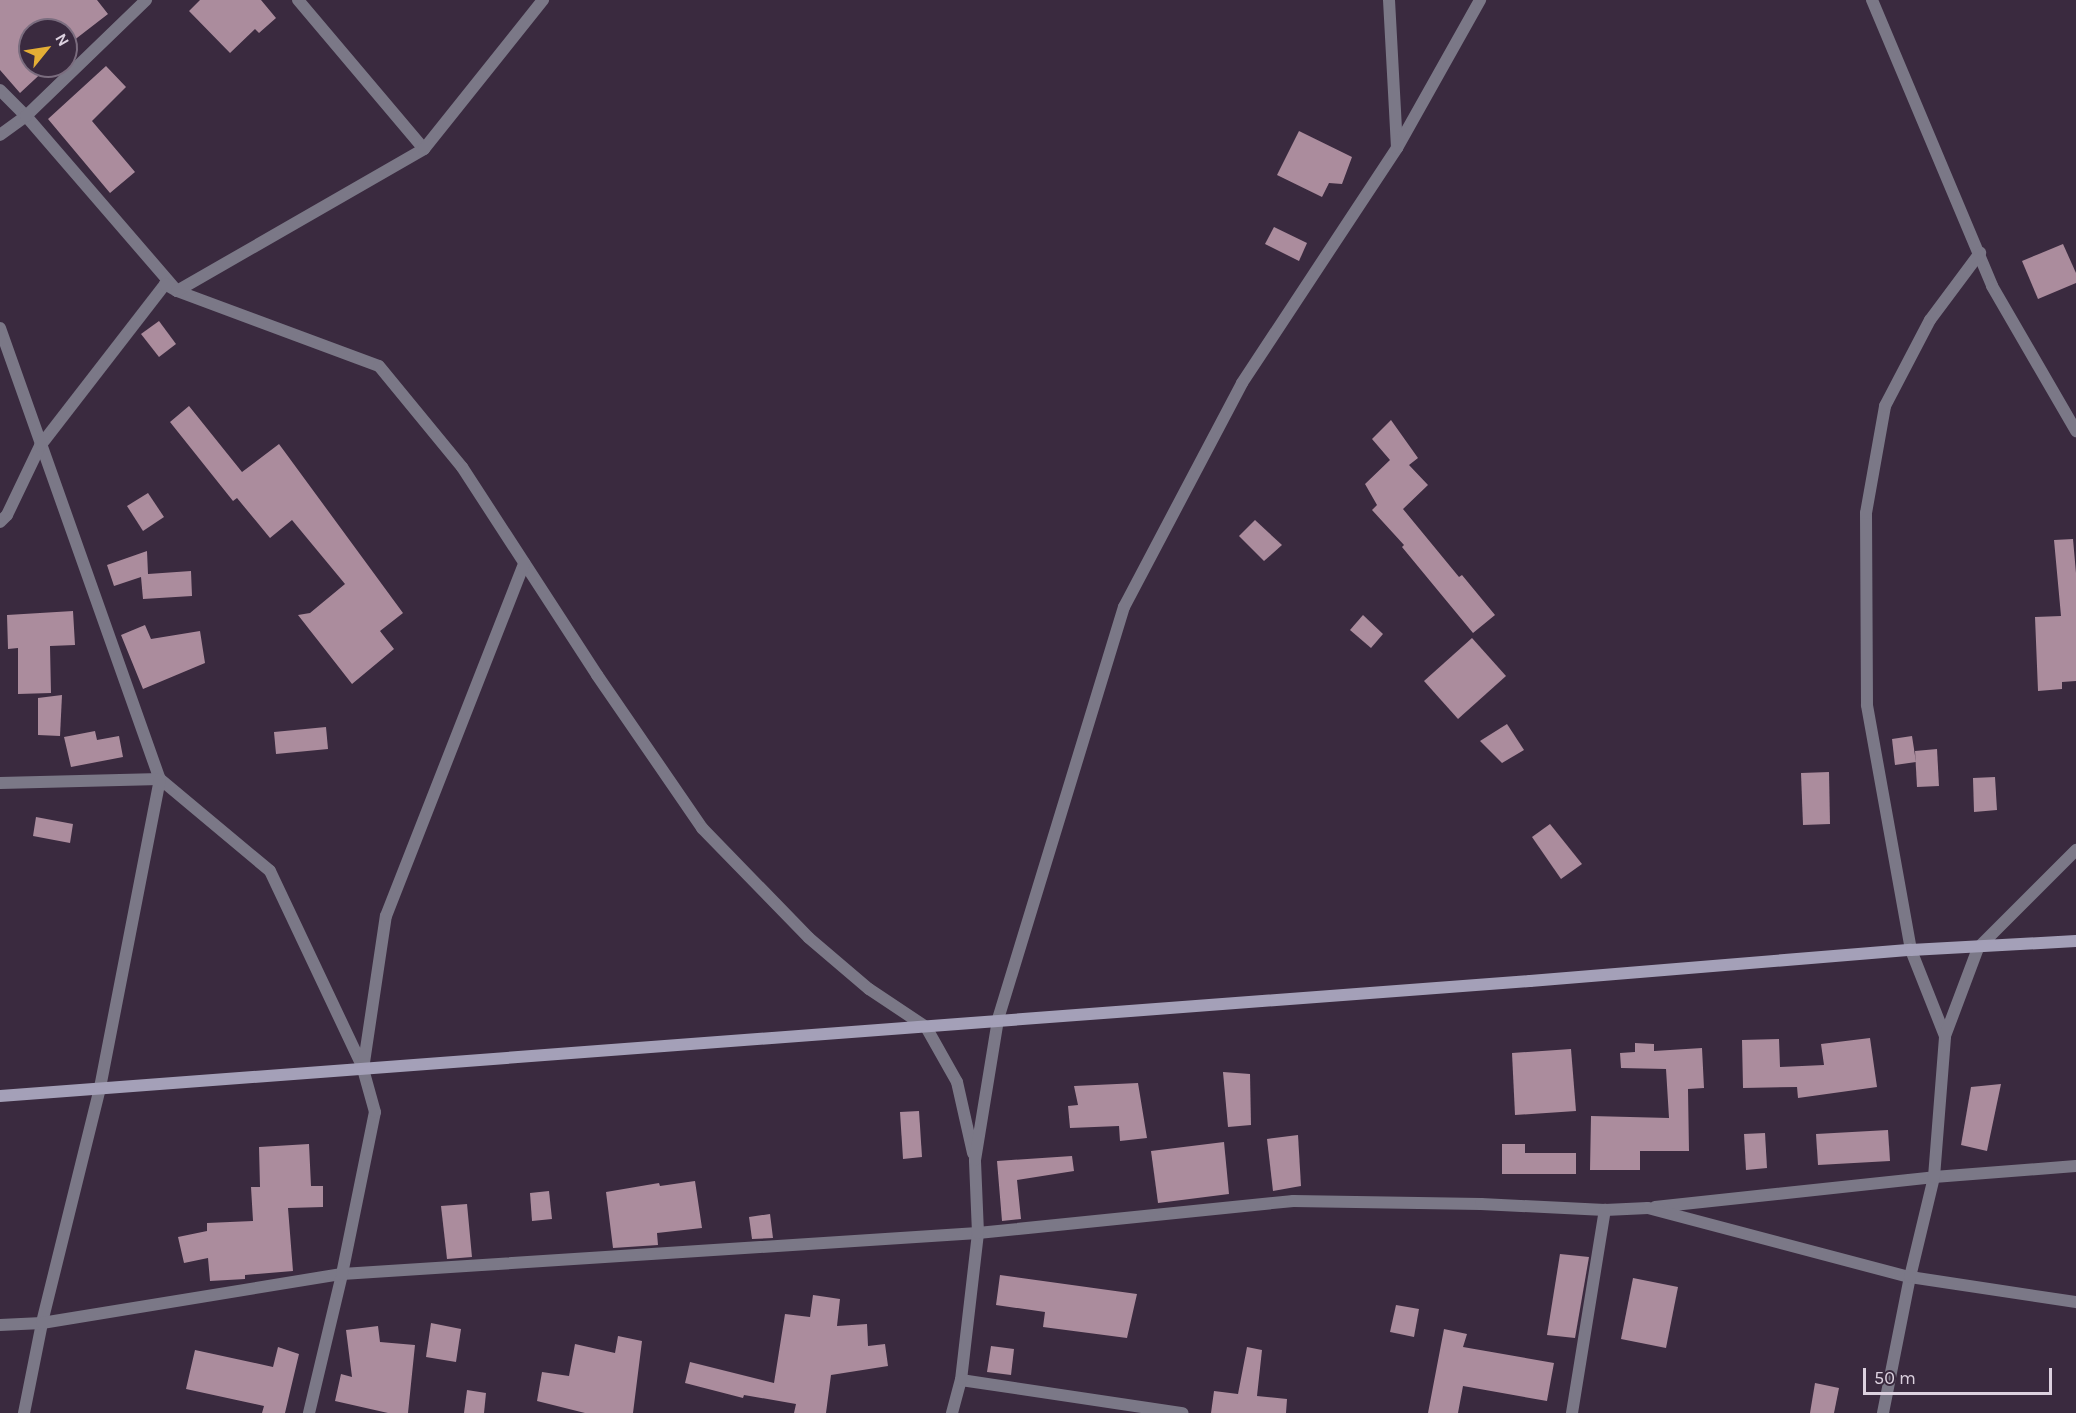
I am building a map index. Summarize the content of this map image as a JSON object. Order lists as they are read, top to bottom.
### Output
{
  "scale_bar": "50 m",
  "north": "top right"
}
